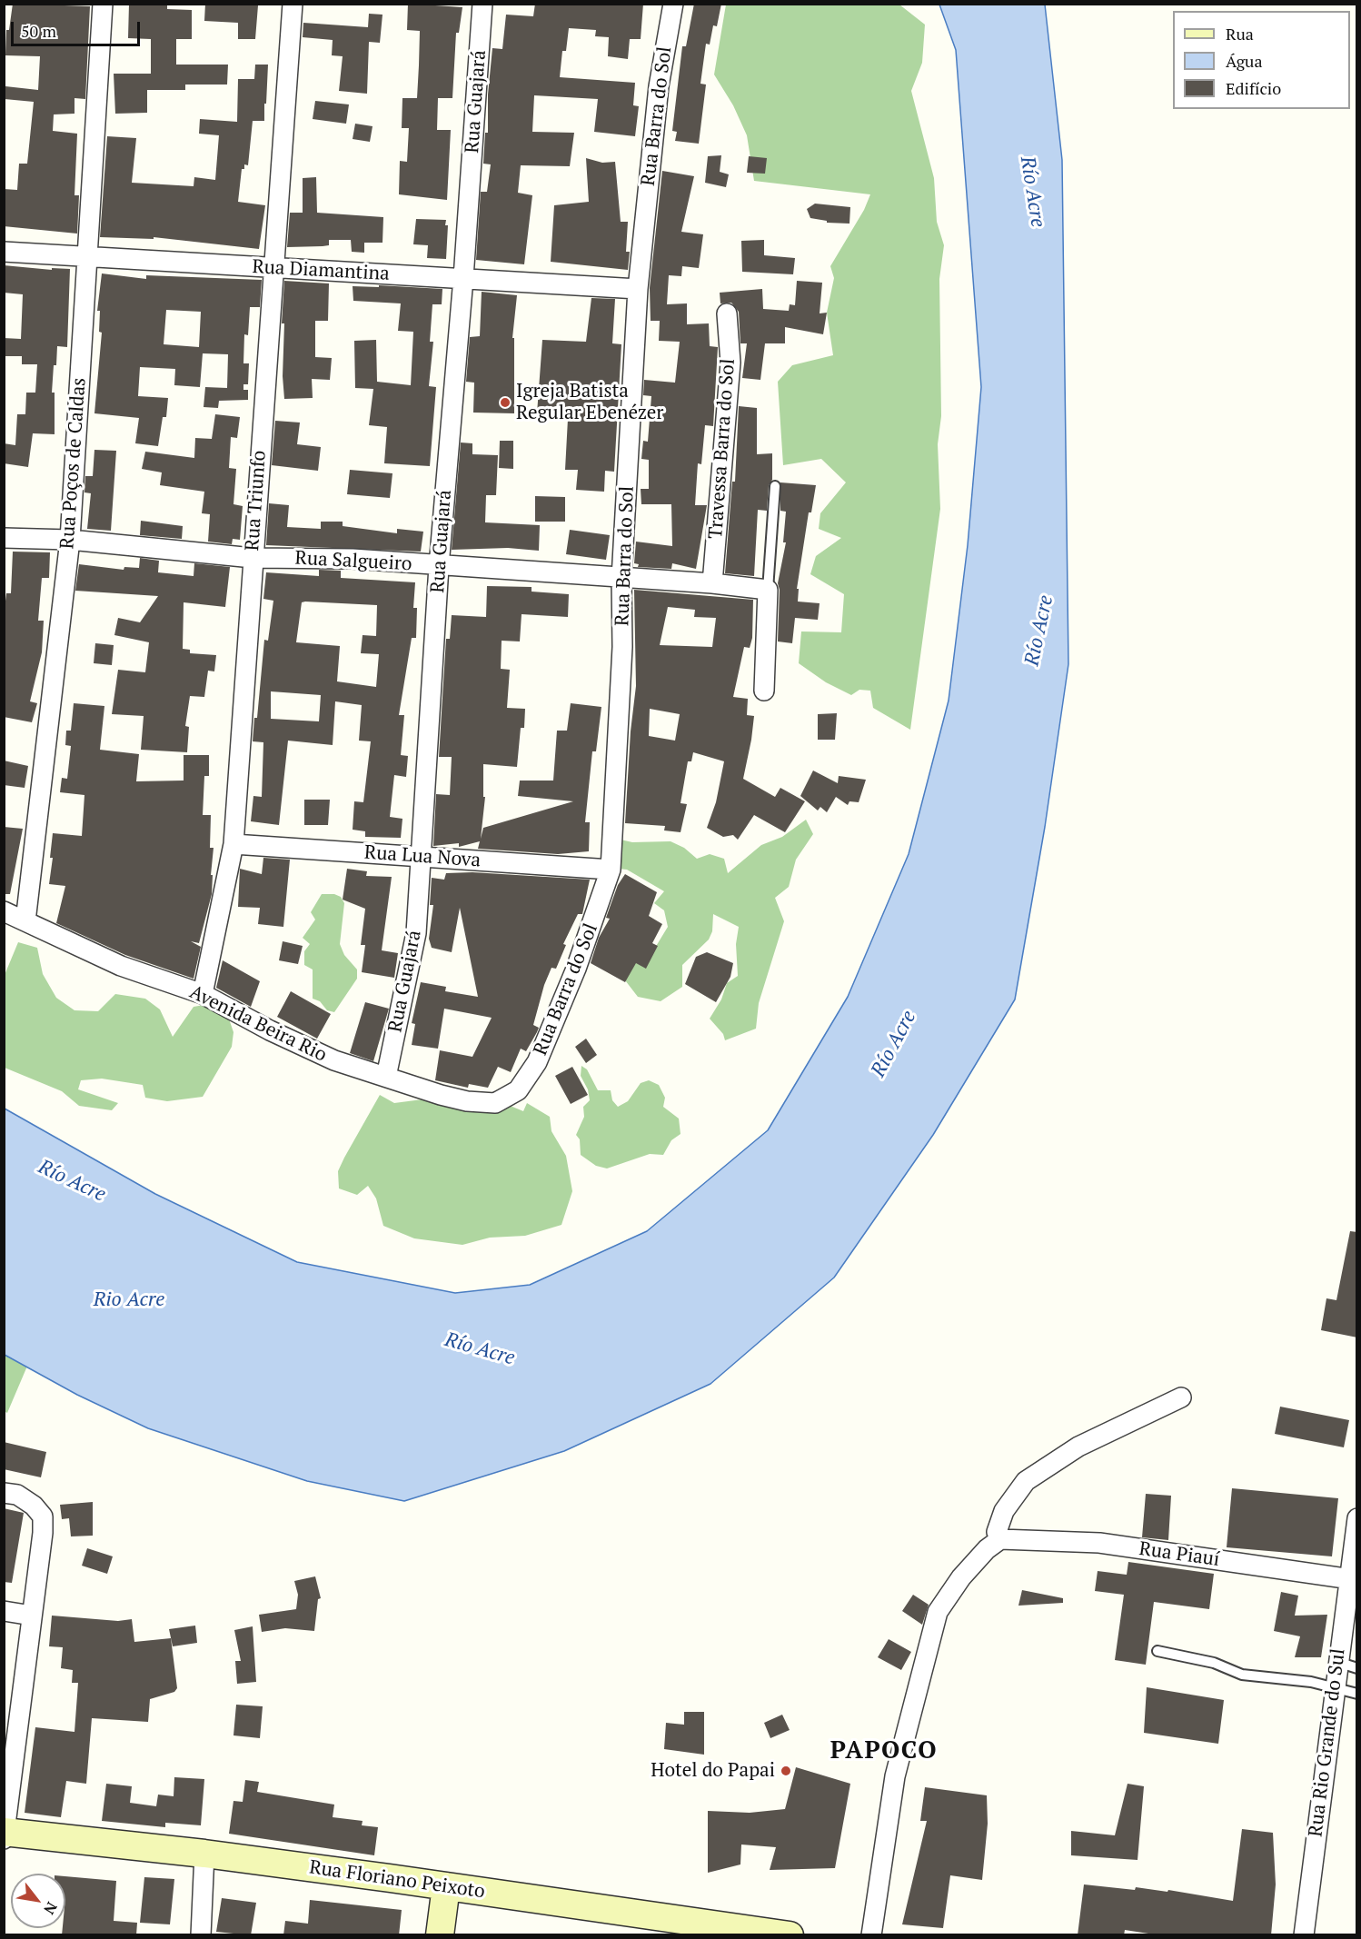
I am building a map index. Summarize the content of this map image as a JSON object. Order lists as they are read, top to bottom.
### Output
{
  "streets": {
    "main road": ["Rua Floriano Peixoto"],
    "street": [
      "Rua Guajará",
      "Rua Barra do Sol",
      "Rua Diamantina",
      "Travessa Barra do Sol",
      "Rua Poços de Caldas",
      "Rua Triunfo",
      "Rua Salgueiro",
      "Rua Lua Nova",
      "Avenida Beira Rio",
      "Rua Piauí",
      "Rua Rio Grande do Sul"
    ]
  },
  "crossings": [
    ["Rua Guajará", "Rua Diamantina"],
    ["Rua Guajará", "Rua Salgueiro"],
    ["Rua Guajará", "Rua Lua Nova"],
    ["Rua Guajará", "Avenida Beira Rio"],
    ["Rua Barra do Sol", "Rua Diamantina"],
    ["Rua Barra do Sol", "Rua Salgueiro"],
    ["Rua Barra do Sol", "Rua Lua Nova"],
    ["Rua Barra do Sol", "Avenida Beira Rio"],
    ["Rua Diamantina", "Rua Poços de Caldas"],
    ["Rua Diamantina", "Rua Triunfo"],
    ["Travessa Barra do Sol", "Rua Salgueiro"],
    ["Rua Poços de Caldas", "Rua Salgueiro"],
    ["Rua Poços de Caldas", "Avenida Beira Rio"],
    ["Rua Triunfo", "Rua Salgueiro"],
    ["Rua Triunfo", "Rua Lua Nova"],
    ["Rua Triunfo", "Avenida Beira Rio"],
    ["Rua Piauí", "Rua Rio Grande do Sul"]
  ],
  "districts": ["PAPOCO"],
  "water": ["Río Acre", "Rio Acre"],
  "places": ["Igreja Batista Regular Ebenézer", "Hotel do Papai"],
  "legend": ["Rua", "Água", "Edifício"],
  "scale_bar": "50 m",
  "north": "bottom right"
}
